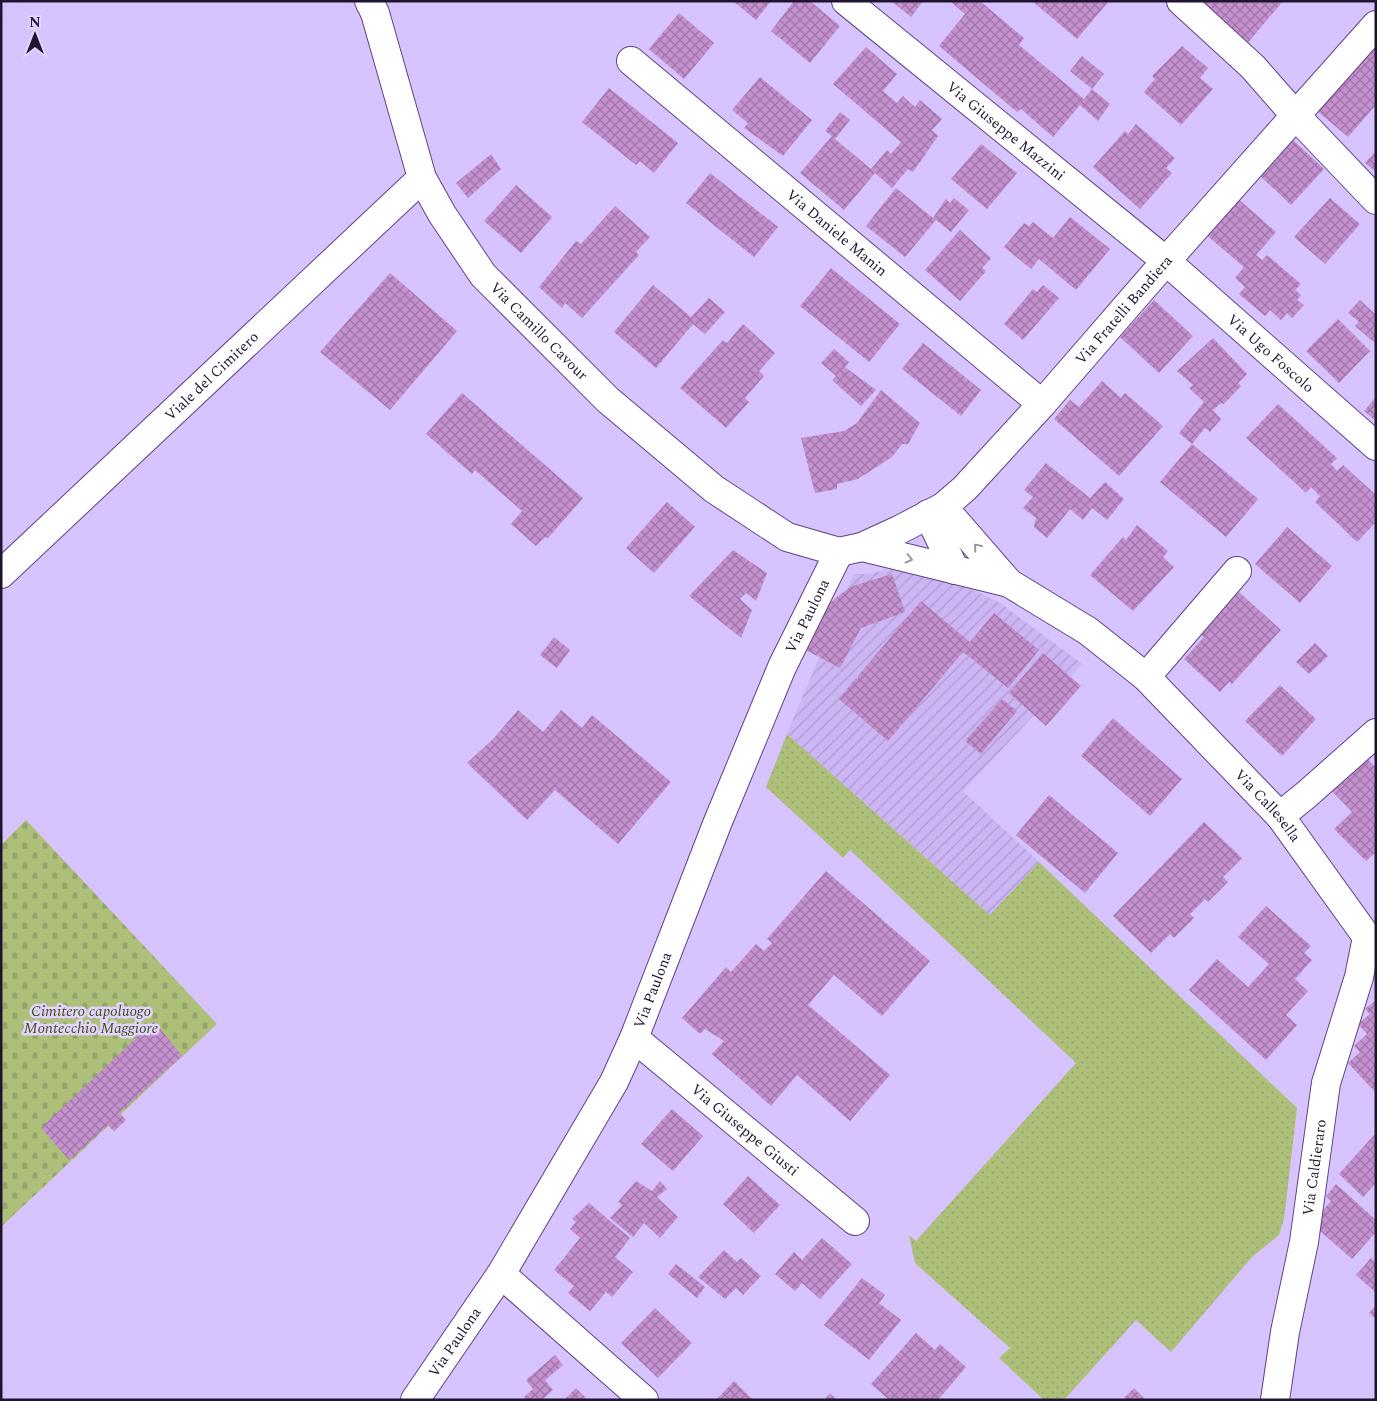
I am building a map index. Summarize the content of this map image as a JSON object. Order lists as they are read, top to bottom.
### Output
{
  "streets": {
    "street": [
      "Via Giuseppe Mazzini",
      "Via Daniele Manin",
      "Via Fratelli Bandiera",
      "Via Camillo Cavour",
      "Via Ugo Foscolo",
      "Viale del Cimitero",
      "Via Paulona",
      "Via Callesella",
      "Via Giuseppe Giusti",
      "Via Caldieraro"
    ]
  },
  "crossings": [
    ["Via Giuseppe Mazzini", "Via Fratelli Bandiera"],
    ["Via Giuseppe Mazzini", "Via Ugo Foscolo"],
    ["Via Daniele Manin", "Via Fratelli Bandiera"],
    ["Via Fratelli Bandiera", "Via Camillo Cavour"],
    ["Via Fratelli Bandiera", "Via Ugo Foscolo"],
    ["Via Fratelli Bandiera", "Via Paulona"],
    ["Via Fratelli Bandiera", "Via Callesella"],
    ["Via Camillo Cavour", "Viale del Cimitero"],
    ["Via Camillo Cavour", "Via Paulona"],
    ["Via Camillo Cavour", "Via Callesella"],
    ["Via Paulona", "Via Callesella"],
    ["Via Paulona", "Via Giuseppe Giusti"],
    ["Via Callesella", "Via Caldieraro"]
  ],
  "parks": ["Cimitero capoluogo Montecchio Maggiore"],
  "north": "top"
}
